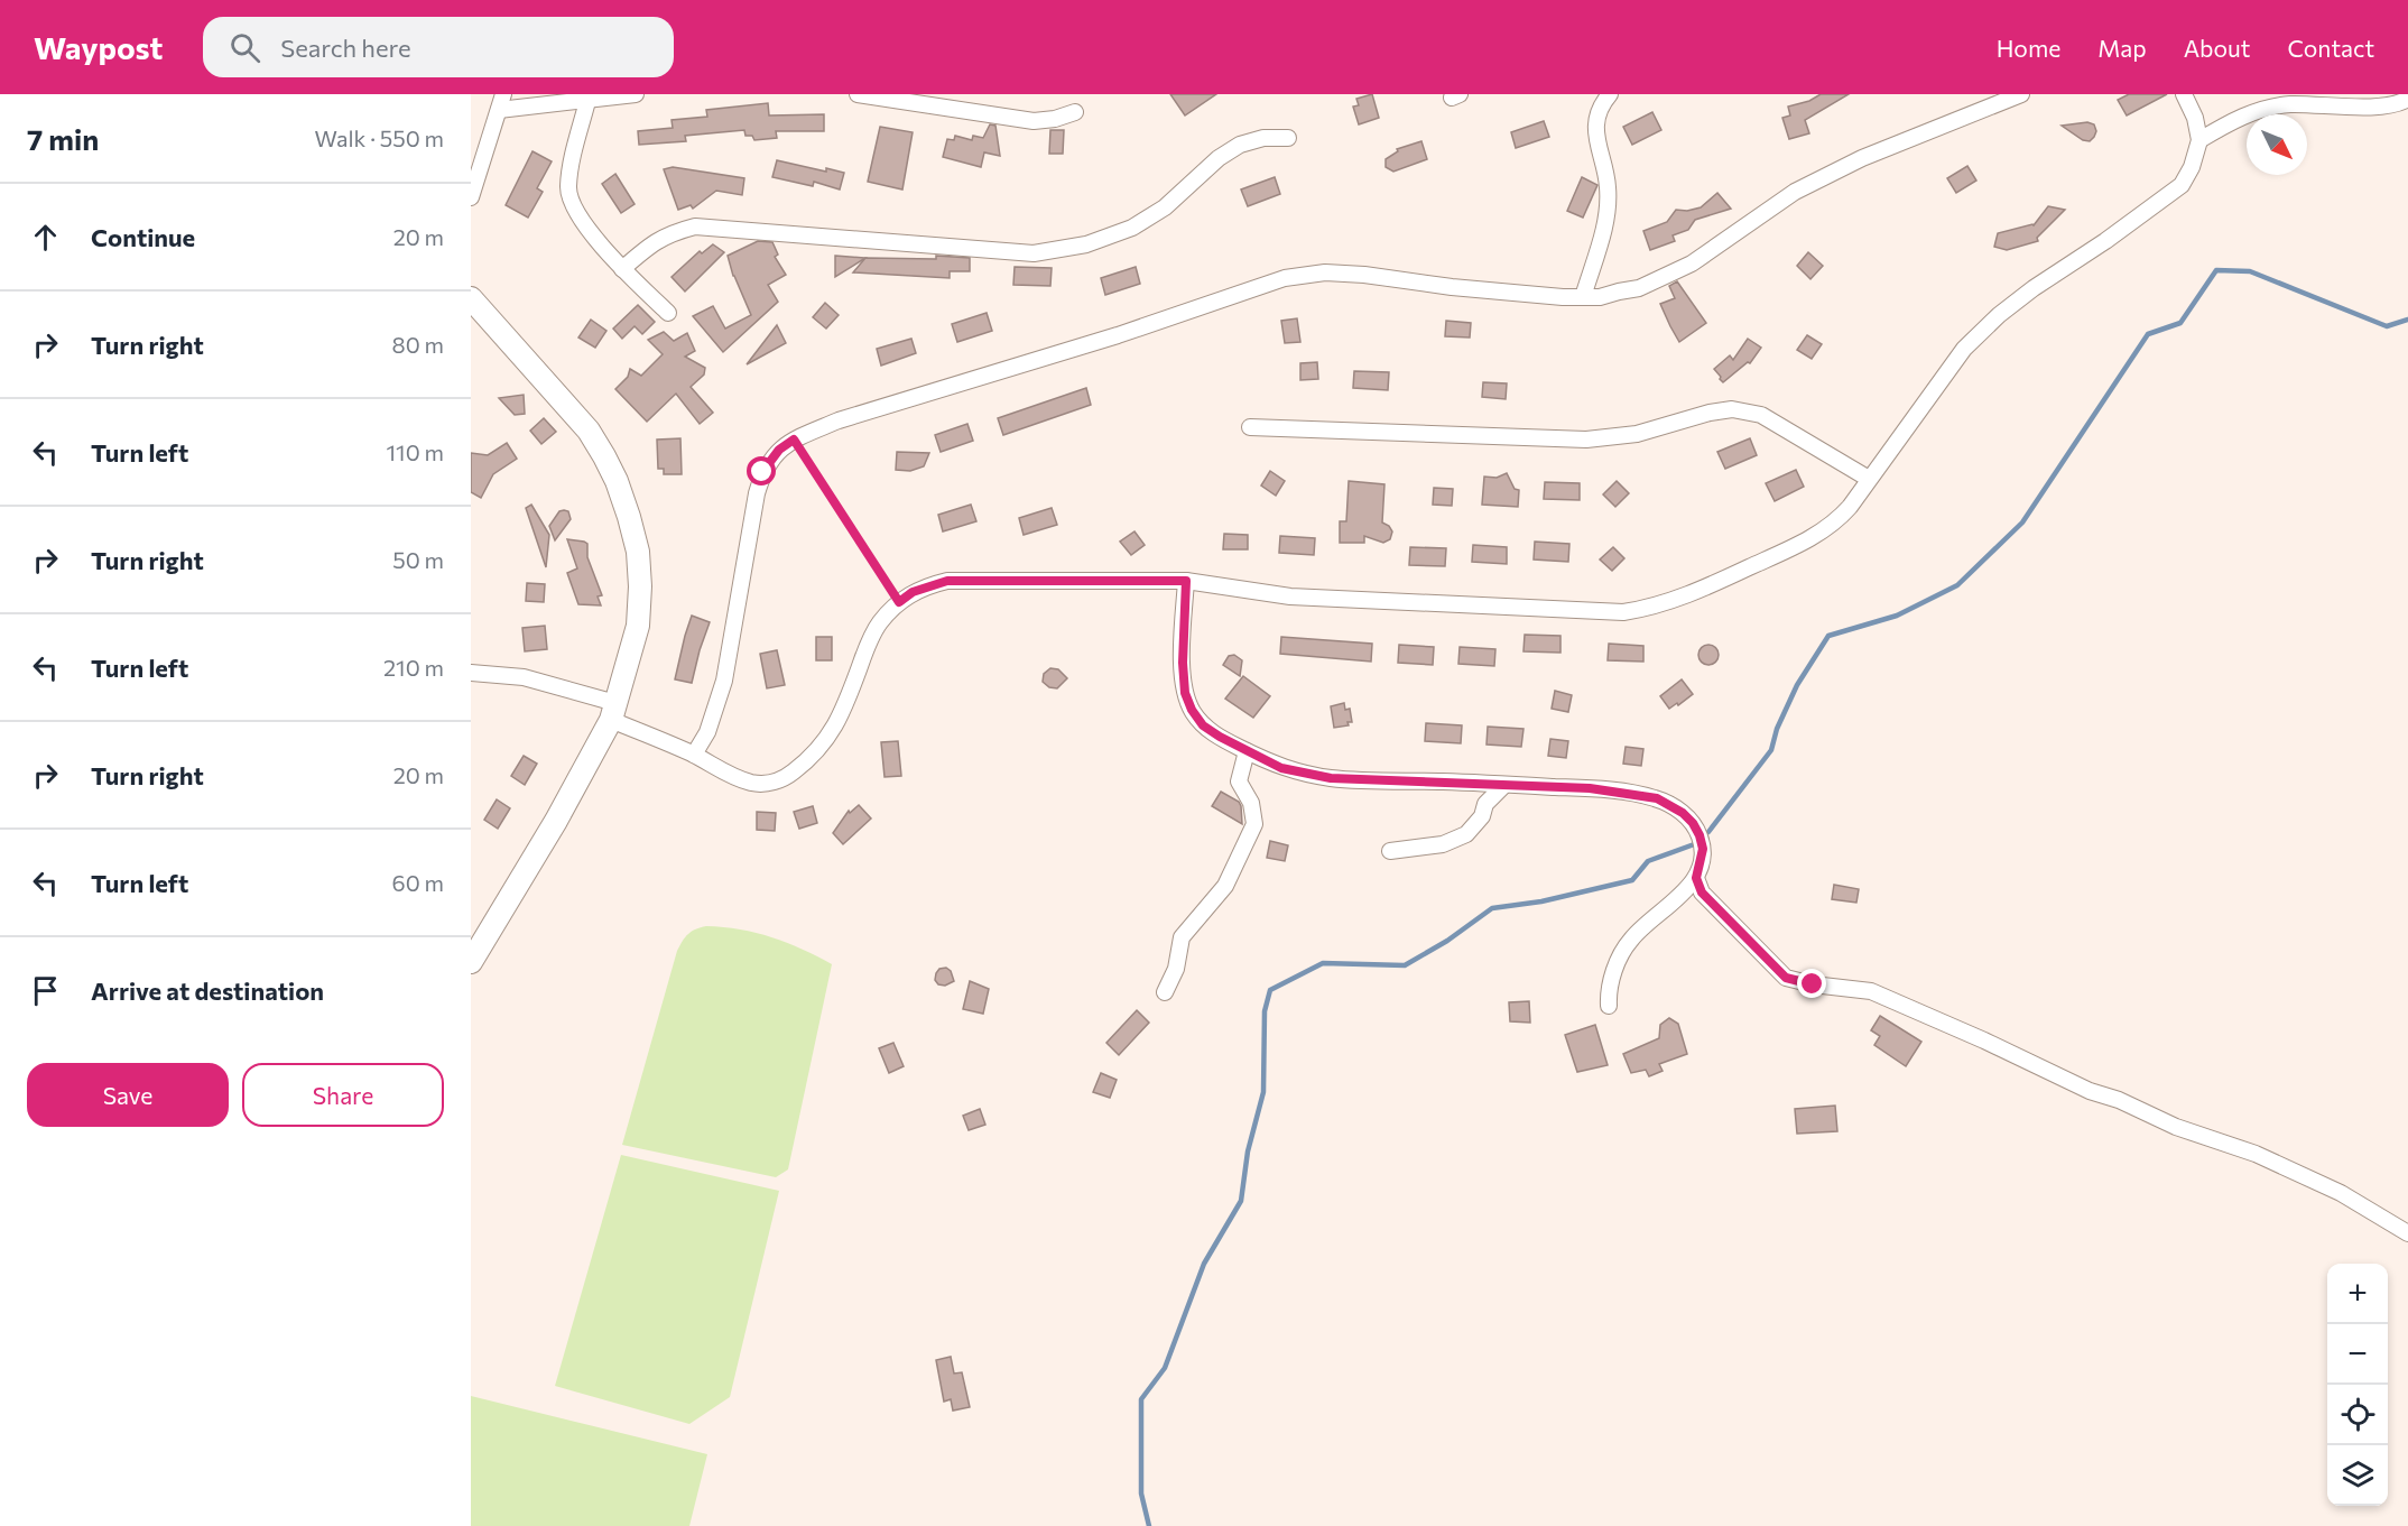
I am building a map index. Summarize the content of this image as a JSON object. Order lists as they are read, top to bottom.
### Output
{
  "north": "bottom right",
  "page": {
    "header": "Waypost",
    "search": "Search here",
    "nav": [
      "Home",
      "Map",
      "About",
      "Contact"
    ],
    "heading": ["7 min", "Walk · 550 m"],
    "list": [
      ["Continue", "20 m"],
      ["Turn right", "80 m"],
      ["Turn left", "110 m"],
      ["Turn right", "50 m"],
      ["Turn left", "210 m"],
      ["Turn right", "20 m"],
      ["Turn left", "60 m"],
      "Arrive at destination"
    ],
    "buttons": ["Save", "Share"],
    "map_buttons": ["+", "−"]
  }
}
